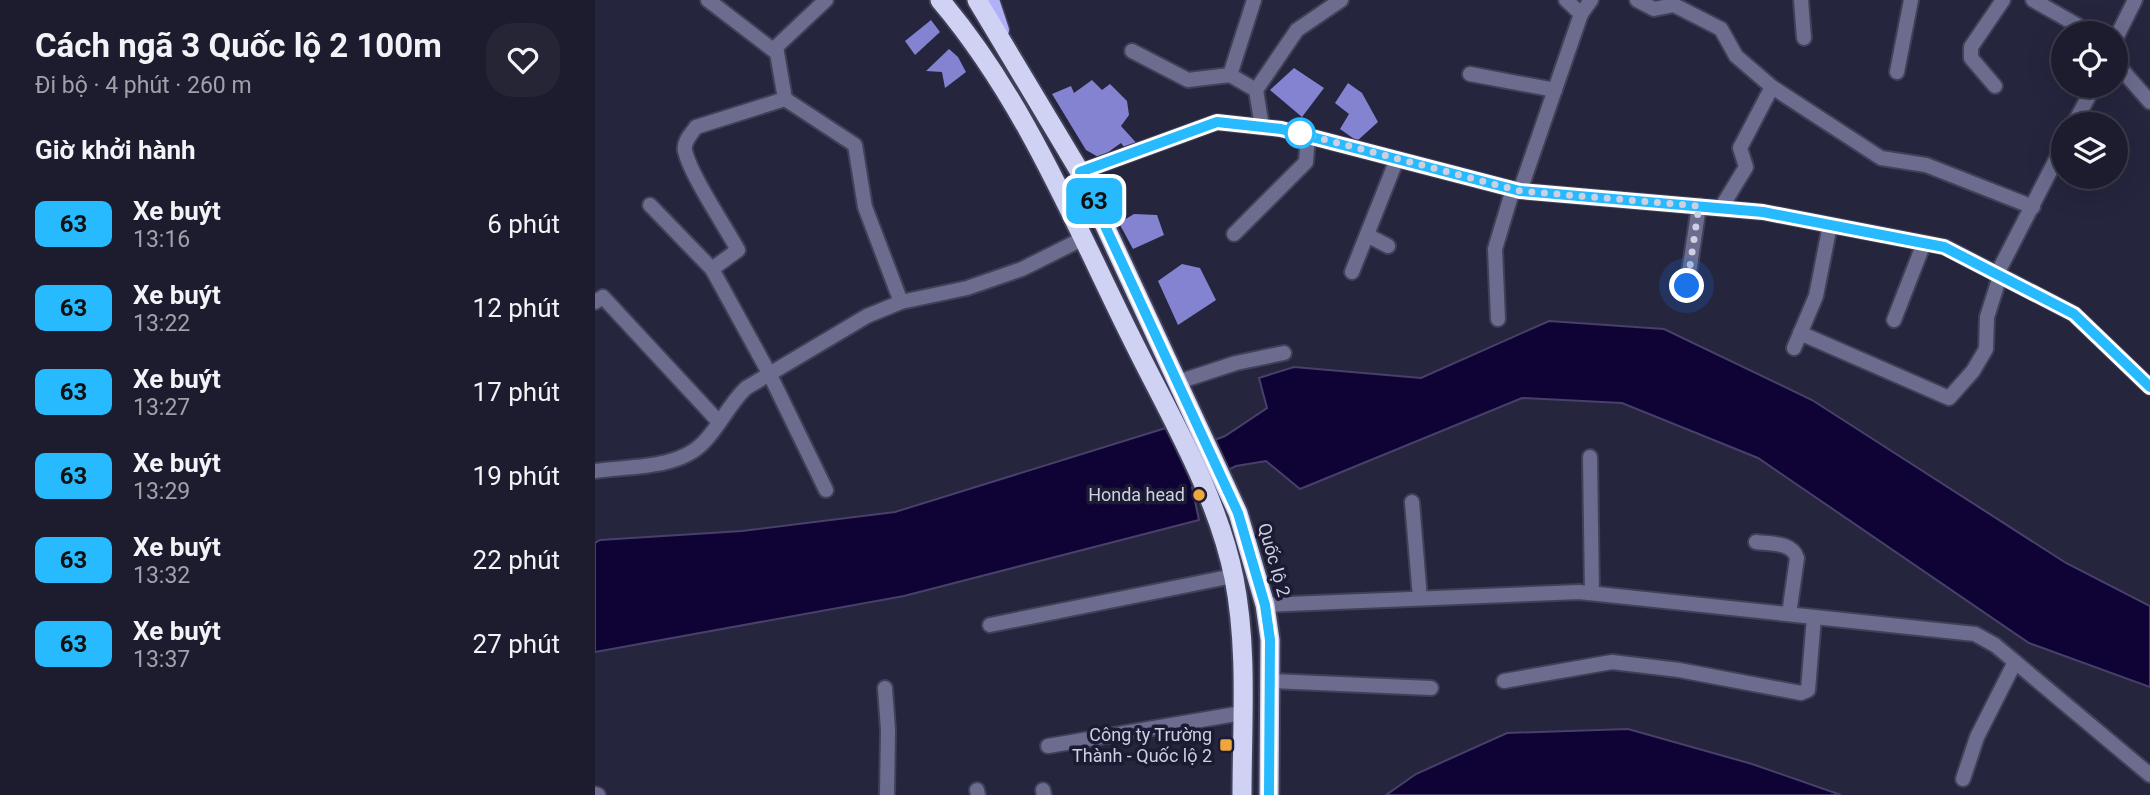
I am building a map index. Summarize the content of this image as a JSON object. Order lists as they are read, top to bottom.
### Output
{
  "streets": {
    "highway": ["Quốc lộ 2"]
  },
  "places": {
    "other": ["Honda head"],
    "transit": ["Công ty Trường Thành - Quốc lộ 2"]
  },
  "lines": ["bus line 63"],
  "page": {
    "heading": [
      ["Cách ngã 3 Quốc lộ 2 100m", "Đi bộ · 4 phút · 260 m"],
      "Giờ khởi hành"
    ],
    "on_map": "63",
    "list": [
      {
        "mark": "63",
        "name": "Xe buýt",
        "note": "13:16",
        "value": "6 phút"
      },
      {
        "mark": "63",
        "name": "Xe buýt",
        "note": "13:22",
        "value": "12 phút"
      },
      {
        "mark": "63",
        "name": "Xe buýt",
        "note": "13:27",
        "value": "17 phút"
      },
      {
        "mark": "63",
        "name": "Xe buýt",
        "note": "13:29",
        "value": "19 phút"
      },
      {
        "mark": "63",
        "name": "Xe buýt",
        "note": "13:32",
        "value": "22 phút"
      },
      {
        "mark": "63",
        "name": "Xe buýt",
        "note": "13:37",
        "value": "27 phút"
      }
    ]
  }
}
